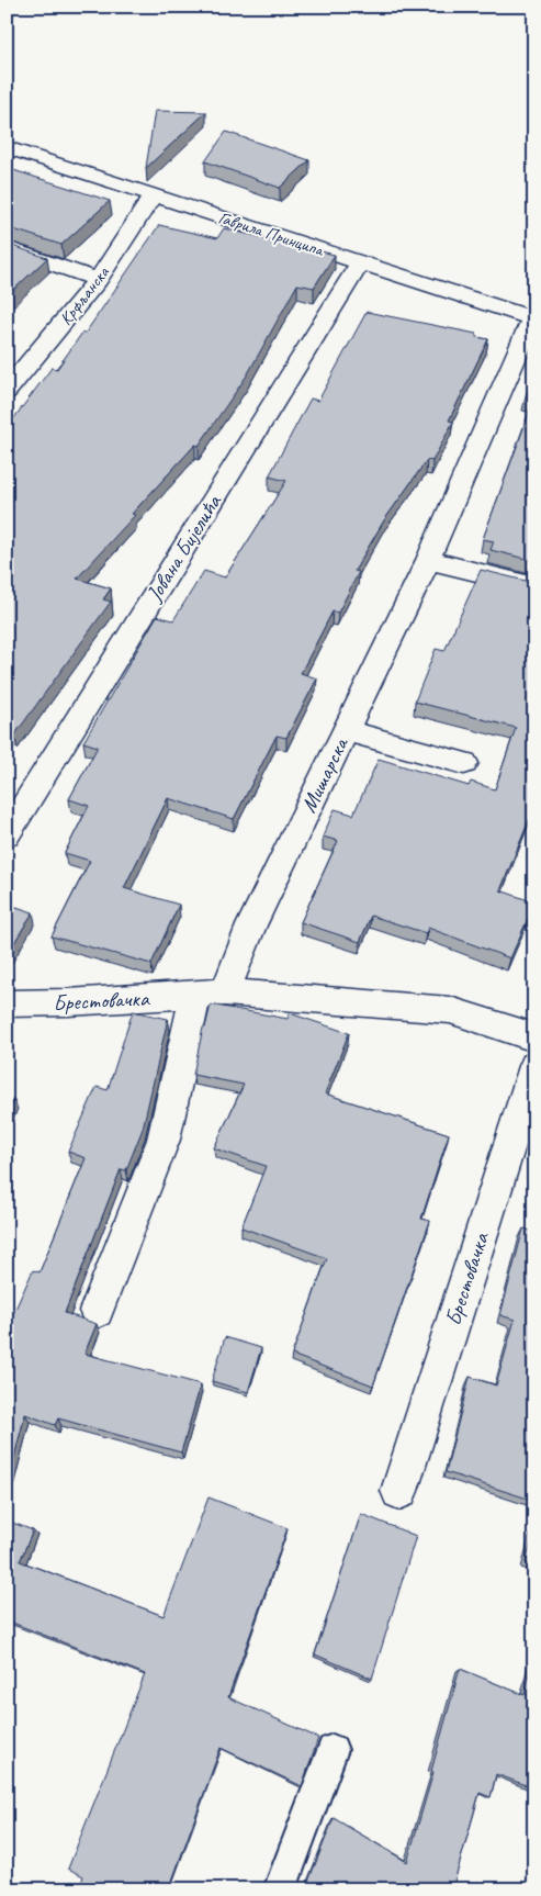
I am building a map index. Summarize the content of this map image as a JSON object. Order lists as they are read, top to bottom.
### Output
{
  "streets": {
    "street": [
      "Гаврила Принципа",
      "Крфљанска",
      "Јована Бијелића",
      "Мишарска",
      "Брестовачка"
    ]
  },
  "crossings": [
    ["Гаврила Принципа", "Крфљанска"],
    ["Гаврила Принципа", "Јована Бијелића"],
    ["Гаврила Принципа", "Мишарска"],
    ["Мишарска", "Брестовачка"]
  ]
}
